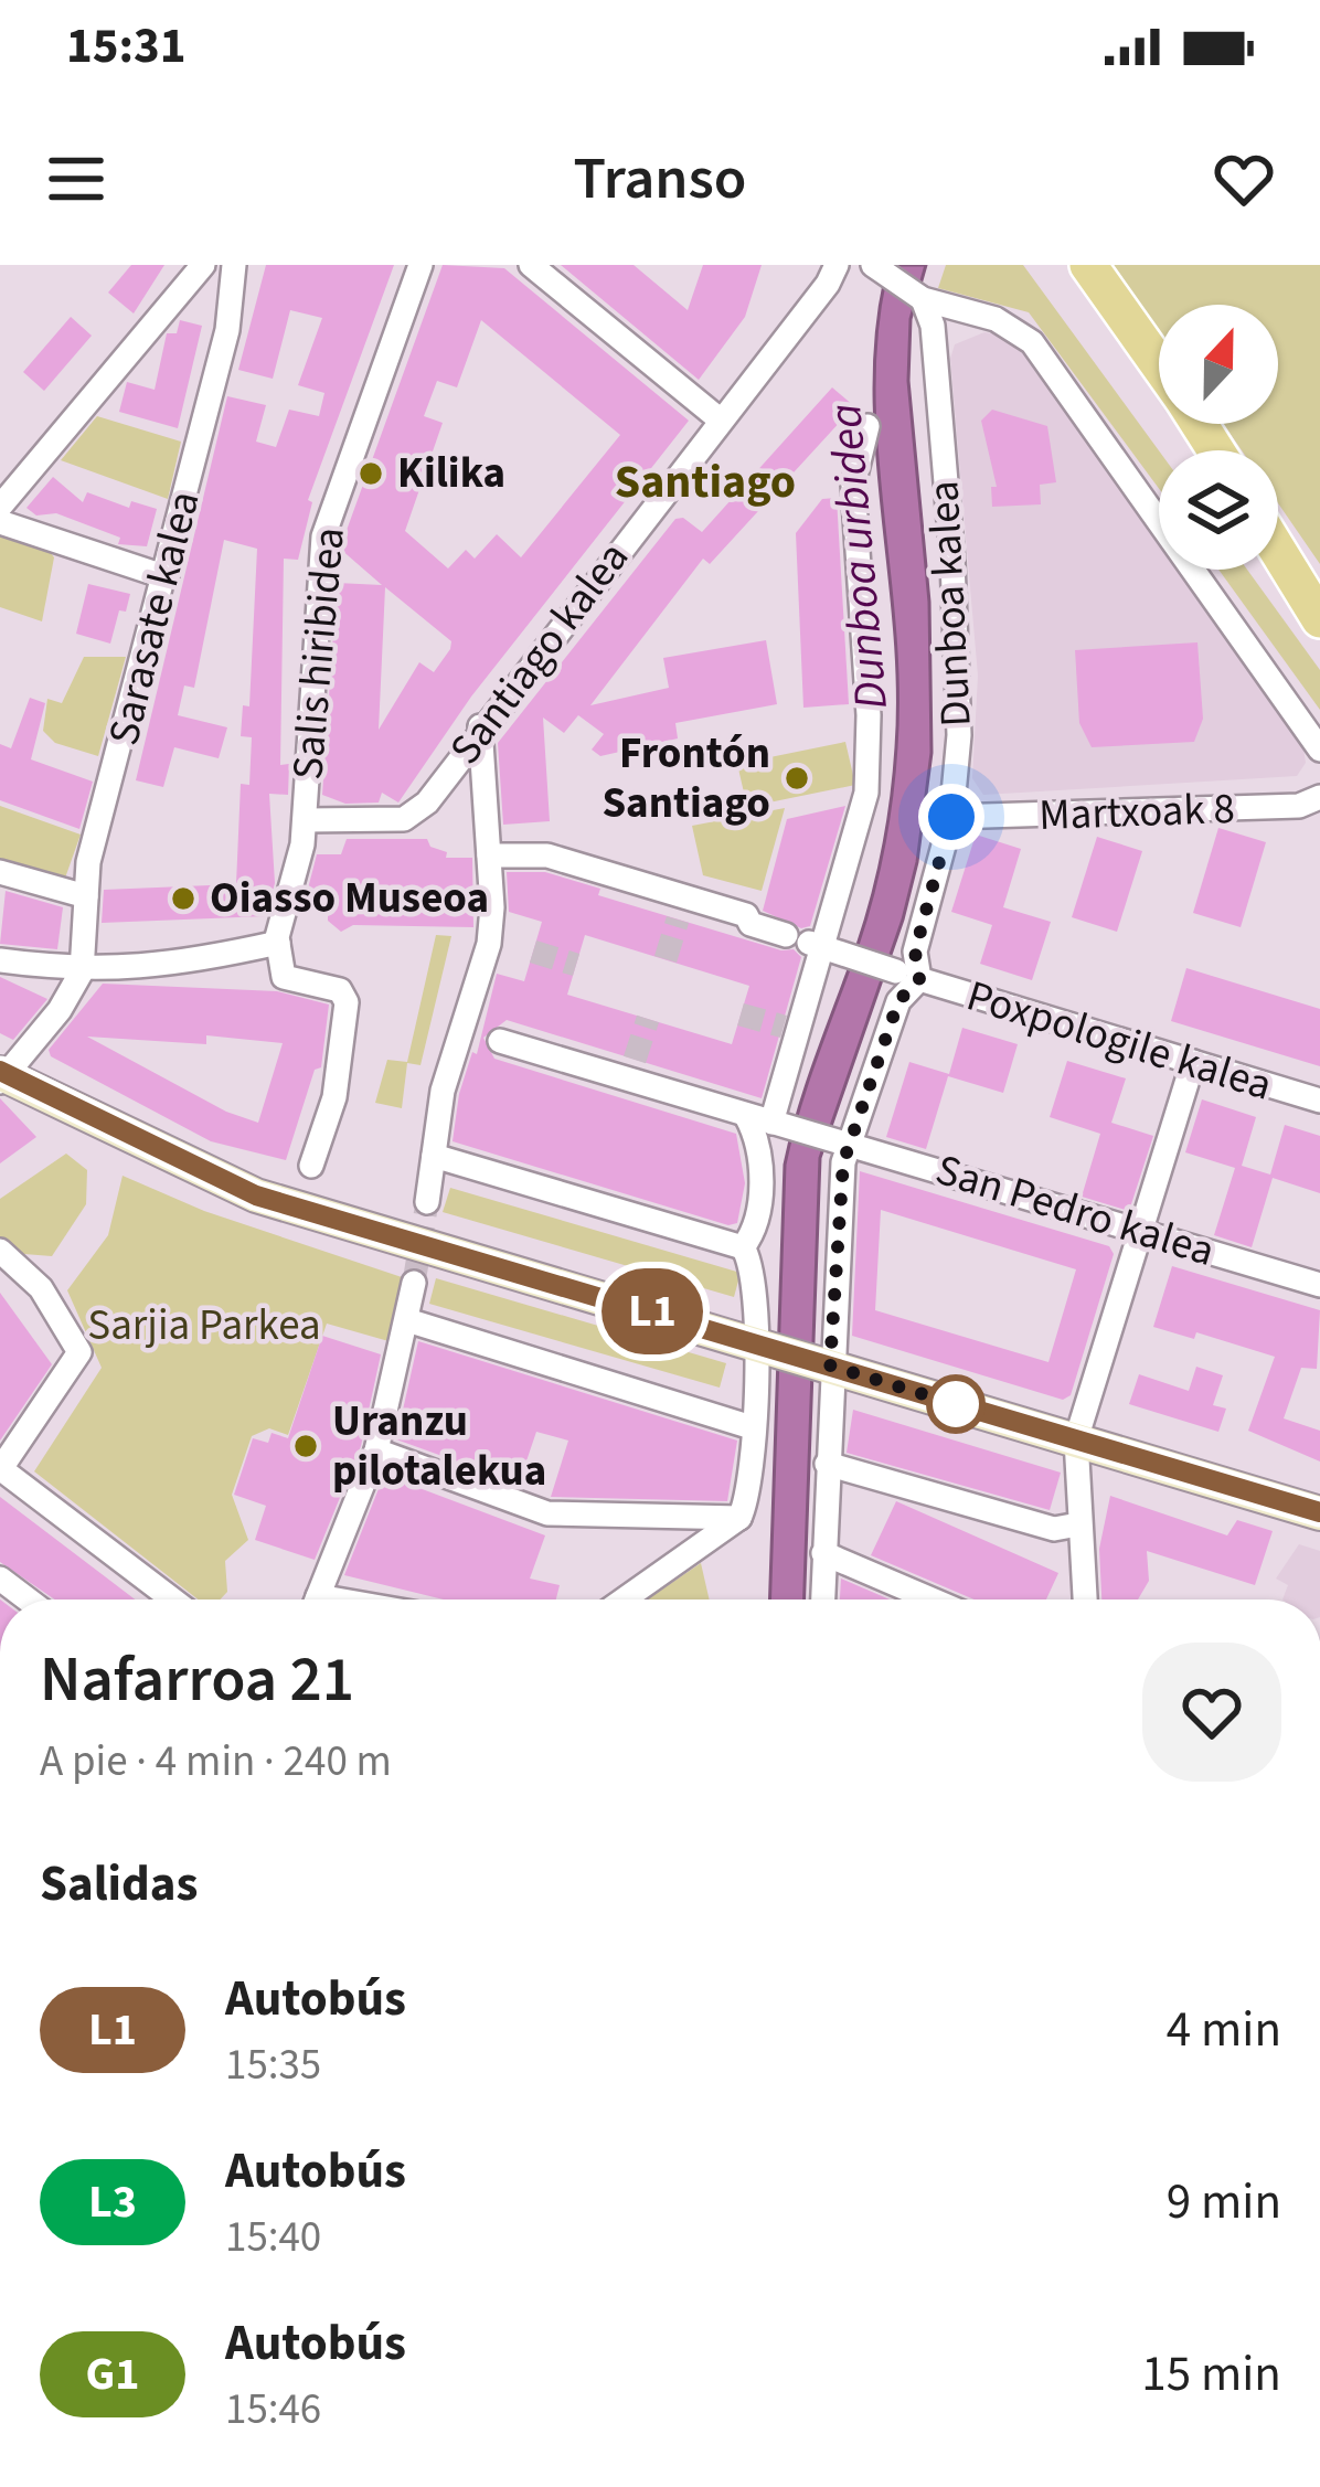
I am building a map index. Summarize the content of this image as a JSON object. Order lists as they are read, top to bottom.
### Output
{
  "streets": {
    "street": [
      "Dunboa kalea",
      "Sarasate kalea",
      "Salis hiribidea",
      "Santiago kalea",
      "Martxoak 8",
      "Poxpologile kalea",
      "San Pedro kalea"
    ]
  },
  "crossings": [
    ["Dunboa kalea", "Martxoak 8"],
    ["Dunboa kalea", "Poxpologile kalea"],
    ["Dunboa kalea", "San Pedro kalea"],
    ["Salis hiribidea", "Santiago kalea"]
  ],
  "districts": ["Santiago"],
  "water": ["Dunboa urbidea"],
  "parks": ["Sarjia Parkea"],
  "places": [
    "Kilika",
    "Frontón Santiago",
    "Oiasso Museoa",
    "Uranzu pilotalekua"
  ],
  "lines": ["bus line L1"],
  "north": "top",
  "page": {
    "status": "15:31",
    "header": "Transo",
    "on_map": "L1",
    "heading": [
      ["Nafarroa 21", "A pie · 4 min · 240 m"],
      "Salidas"
    ],
    "list": [
      {
        "mark": "L1",
        "name": "Autobús",
        "note": "15:35",
        "value": "4 min"
      },
      {
        "mark": "L3",
        "name": "Autobús",
        "note": "15:40",
        "value": "9 min"
      },
      {
        "mark": "G1",
        "name": "Autobús",
        "note": "15:46",
        "value": "15 min"
      }
    ]
  }
}
